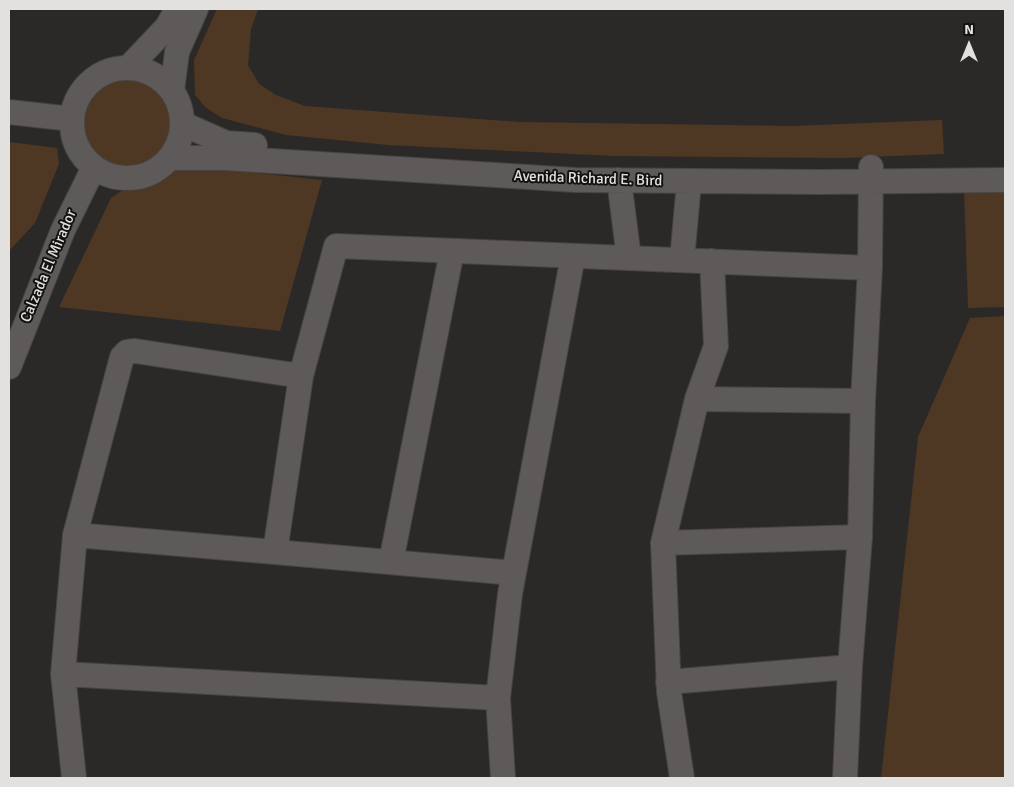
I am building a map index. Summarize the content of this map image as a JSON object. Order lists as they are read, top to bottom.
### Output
{
  "streets": {
    "street": ["Avenida Richard E. Bird", "Calzada El Mirador"]
  },
  "crossings": [
    ["Avenida Richard E. Bird", "Calzada El Mirador"]
  ],
  "north": "top"
}
